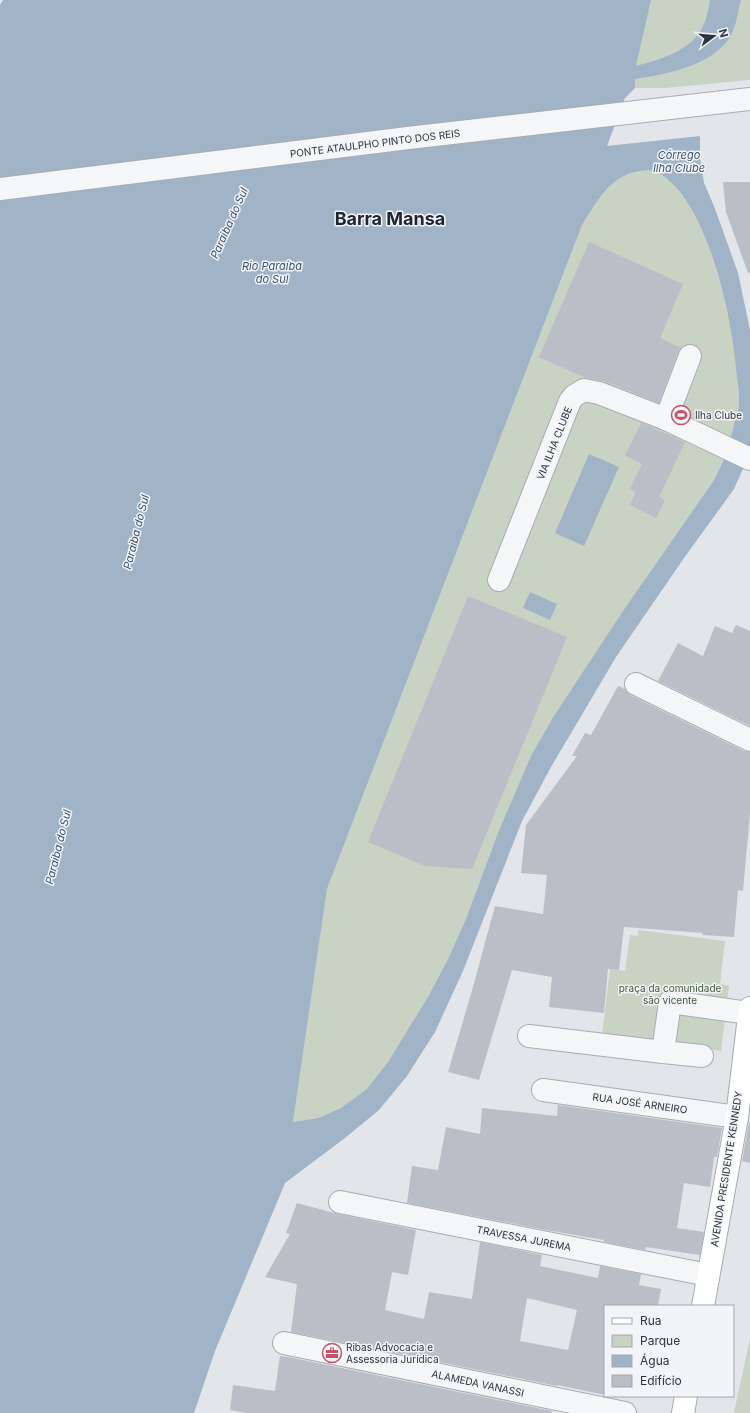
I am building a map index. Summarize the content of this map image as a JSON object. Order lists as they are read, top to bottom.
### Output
{
  "streets": {
    "main road": ["AVENIDA PRESIDENTE KENNEDY"],
    "street": [
      "PONTE ATAULPHO PINTO DOS REIS",
      "VIA ILHA CLUBE",
      "RUA JOSÉ ARNEIRO",
      "TRAVESSA JUREMA",
      "ALAMEDA VANASSI"
    ]
  },
  "crossings": [
    ["RUA JOSÉ ARNEIRO", "AVENIDA PRESIDENTE KENNEDY"],
    ["AVENIDA PRESIDENTE KENNEDY", "TRAVESSA JUREMA"]
  ],
  "districts": ["Barra Mansa"],
  "water": ["Córrego Ilha Clube", "Paraiba do Sul", "Rio Paraíba do Sul"],
  "parks": ["praça da comunidade são vicente"],
  "places": {
    "sports": ["Ilha Clube"],
    "office": ["Ribas Advocacia e Assessoria Jurídica"]
  },
  "legend": [
    "Rua",
    "Parque",
    "Água",
    "Edifício"
  ],
  "north": "right"
}
